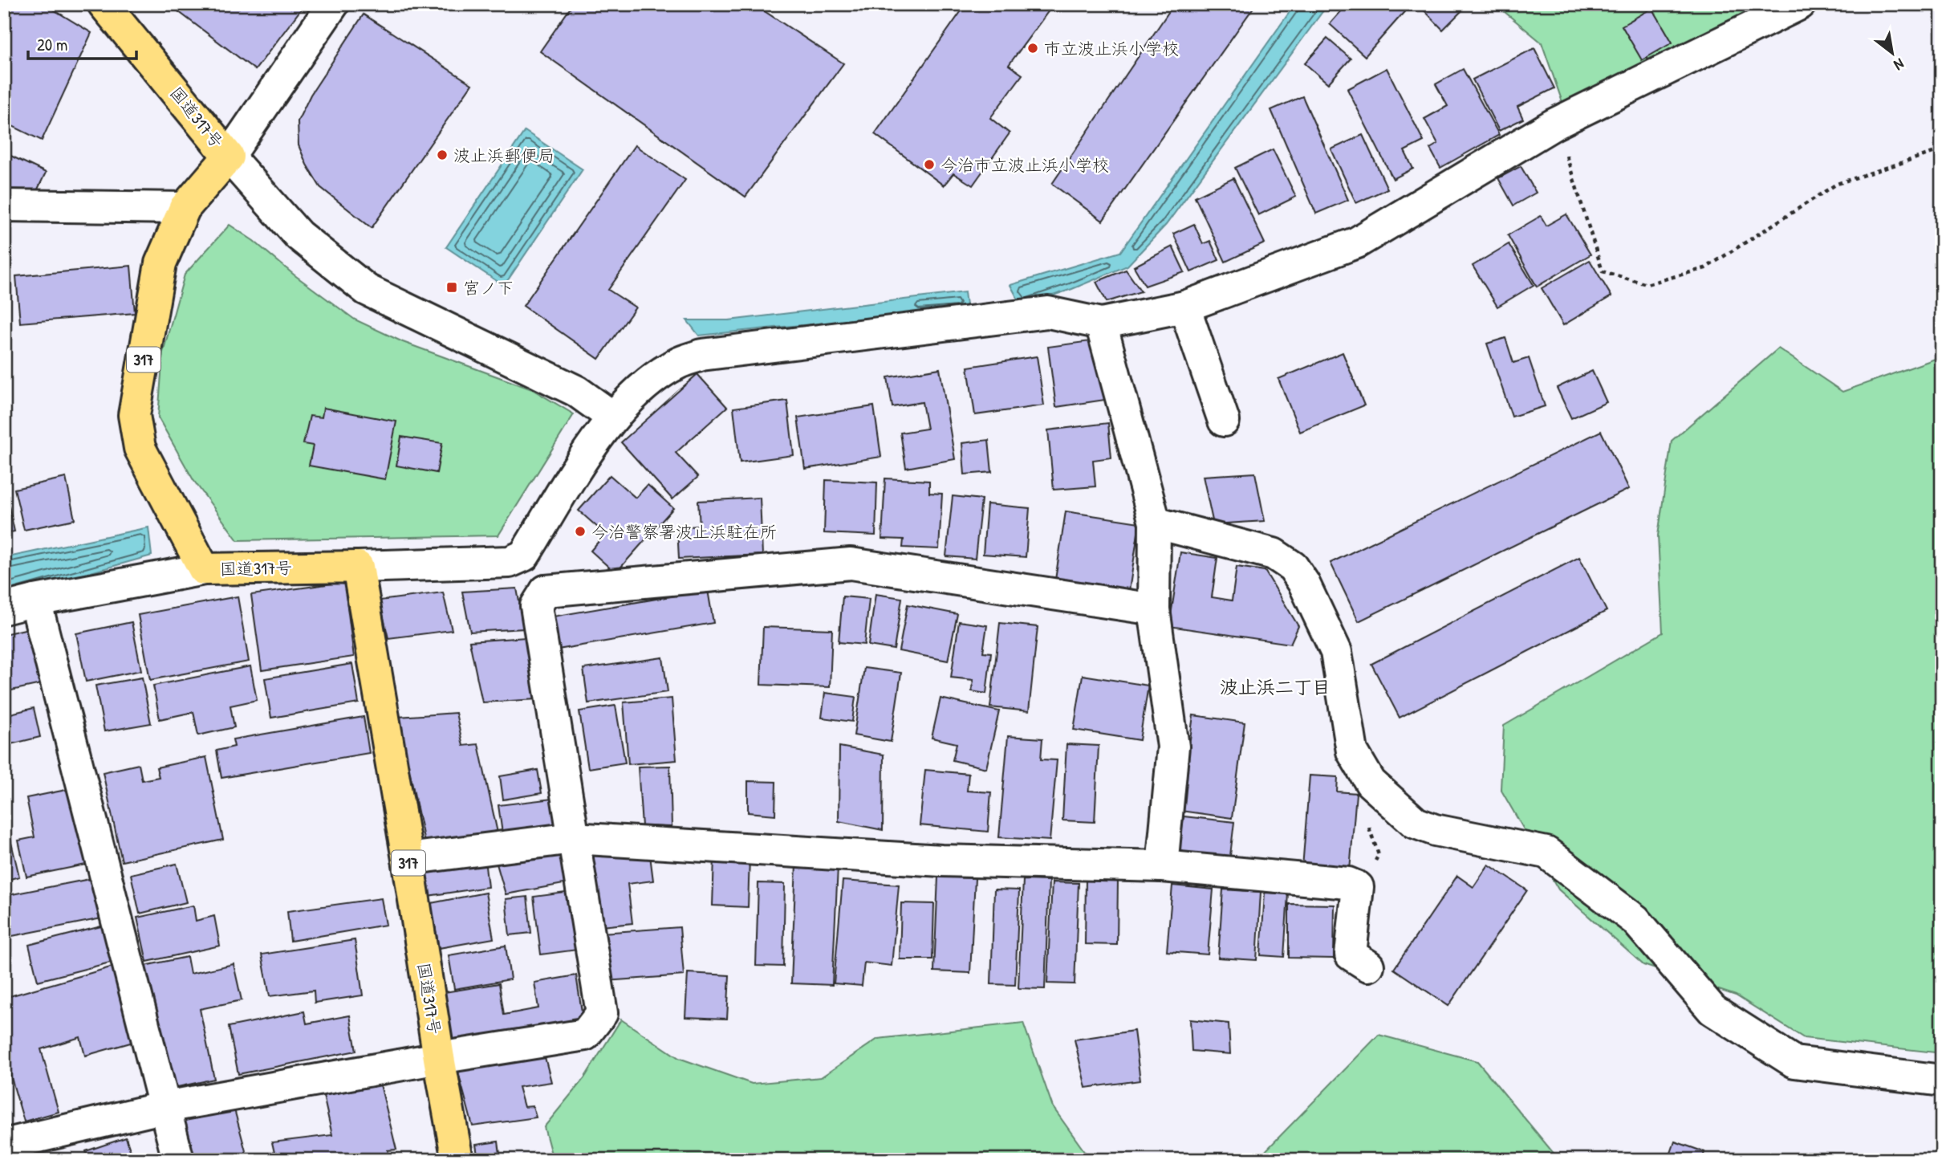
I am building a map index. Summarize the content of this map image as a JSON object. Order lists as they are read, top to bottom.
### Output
{
  "streets": {
    "highway": ["国道317号", "317"]
  },
  "districts": ["波止浜二丁目"],
  "places": {
    "other": [
      "市立波止浜小学校",
      "波止浜郵便局",
      "今治市立波止浜小学校",
      "今治警察署波止浜駐在所"
    ],
    "transit": ["宮ノ下"]
  },
  "scale_bar": "20 m",
  "north": "bottom right"
}
